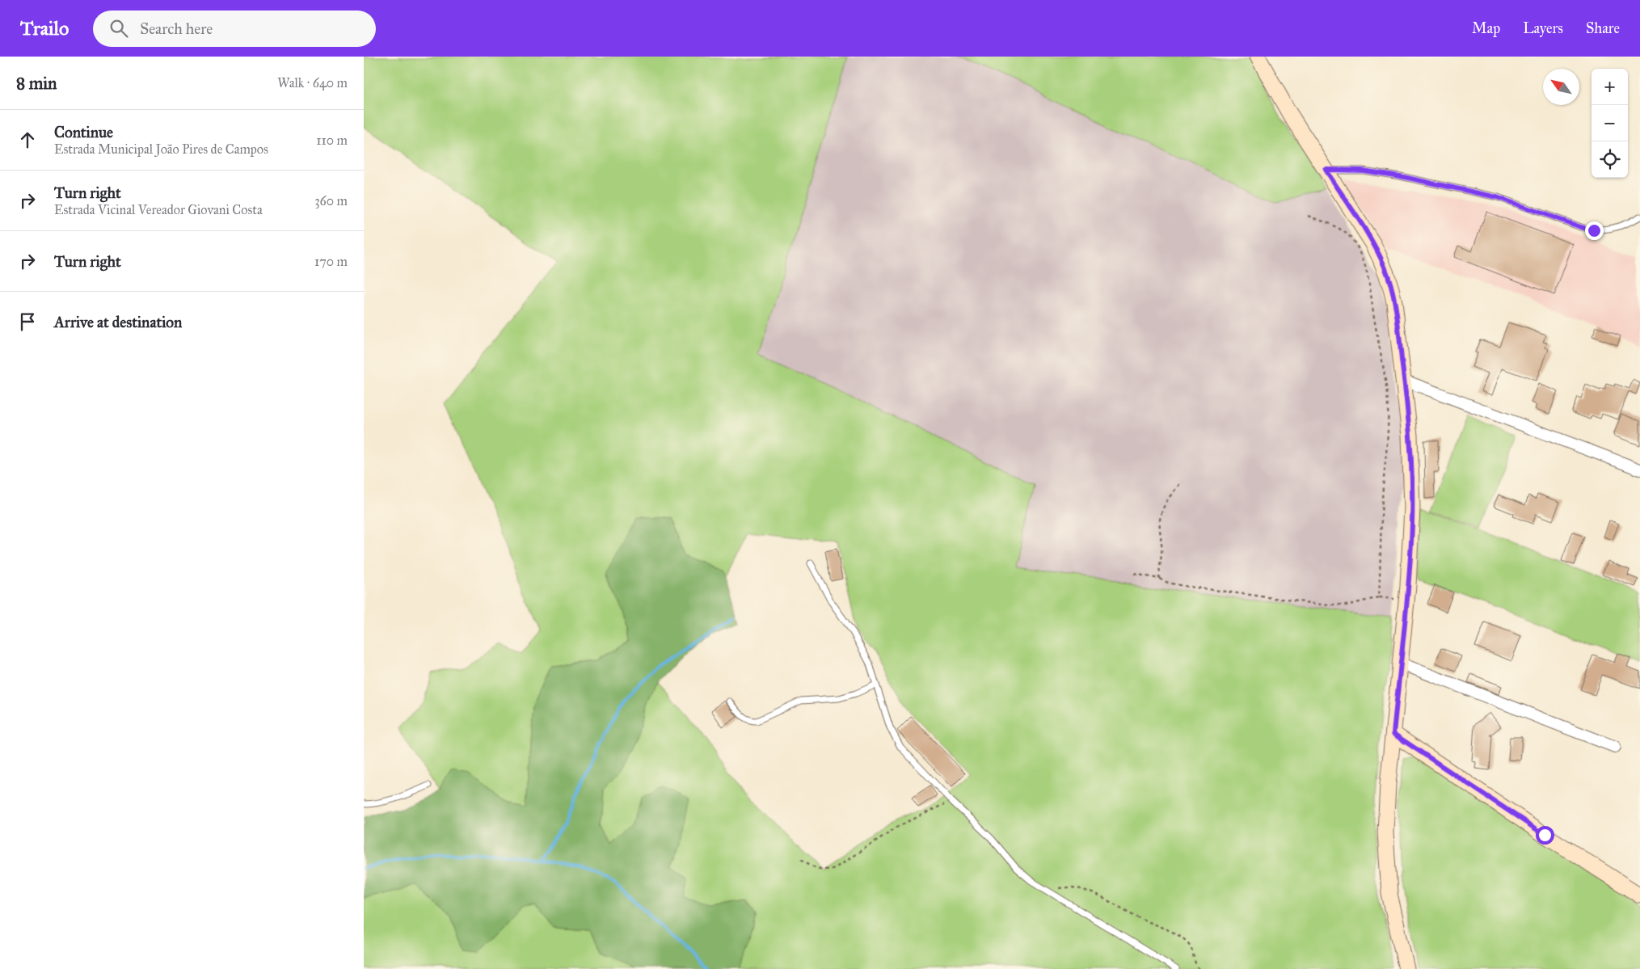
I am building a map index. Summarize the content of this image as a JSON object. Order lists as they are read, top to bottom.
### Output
{
  "north": "top left",
  "page": {
    "header": "Trailo",
    "search": "Search here",
    "nav": ["Map", "Layers", "Share"],
    "heading": ["8 min", "Walk · 640 m"],
    "map_buttons": ["+", "−"],
    "list": [
      ["Continue", "Estrada Municipal João Pires de Campos", "110 m"],
      ["Turn right", "Estrada Vicinal Vereador Giovani Costa", "360 m"],
      ["Turn right", "170 m"],
      "Arrive at destination"
    ]
  }
}
